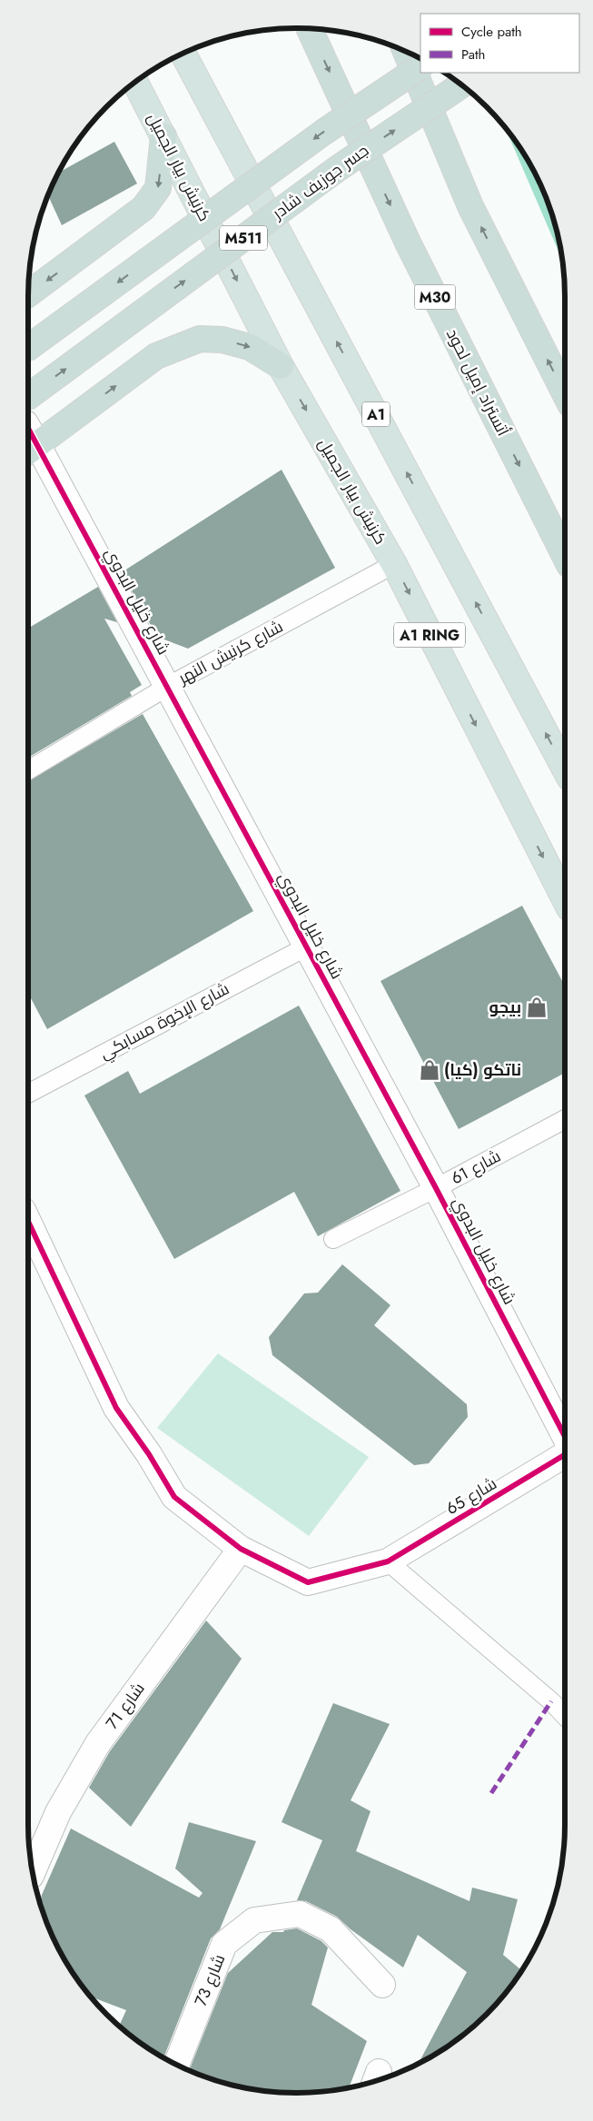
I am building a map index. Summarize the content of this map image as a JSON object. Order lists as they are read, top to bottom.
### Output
{
  "streets": {
    "highway": [
      "كرنيش بيار الجميل",
      "جسر جوزيف شادر",
      "M511",
      "M30",
      "أتستراد إميل لحود",
      "A1",
      "A1 RING"
    ],
    "street": [
      "شارع خليل البدوي",
      "شارع 65",
      "شارع 71",
      "شارع 73"
    ],
    "lane": ["شارع كرنيش النهر", "شارع الإخوة مسابكي", "شارع 61"]
  },
  "crossings": [
    ["كرنيش بيار الجميل", "شارع كرنيش النهر"],
    ["شارع خليل البدوي", "شارع كرنيش النهر"],
    ["شارع خليل البدوي", "شارع الإخوة مسابكي"],
    ["شارع خليل البدوي", "شارع 61"],
    ["شارع 65", "شارع 71"]
  ],
  "places": {
    "shop": ["بيجو", "ناتكو (كيا)"]
  },
  "legend": ["Cycle path", "Path"]
}
